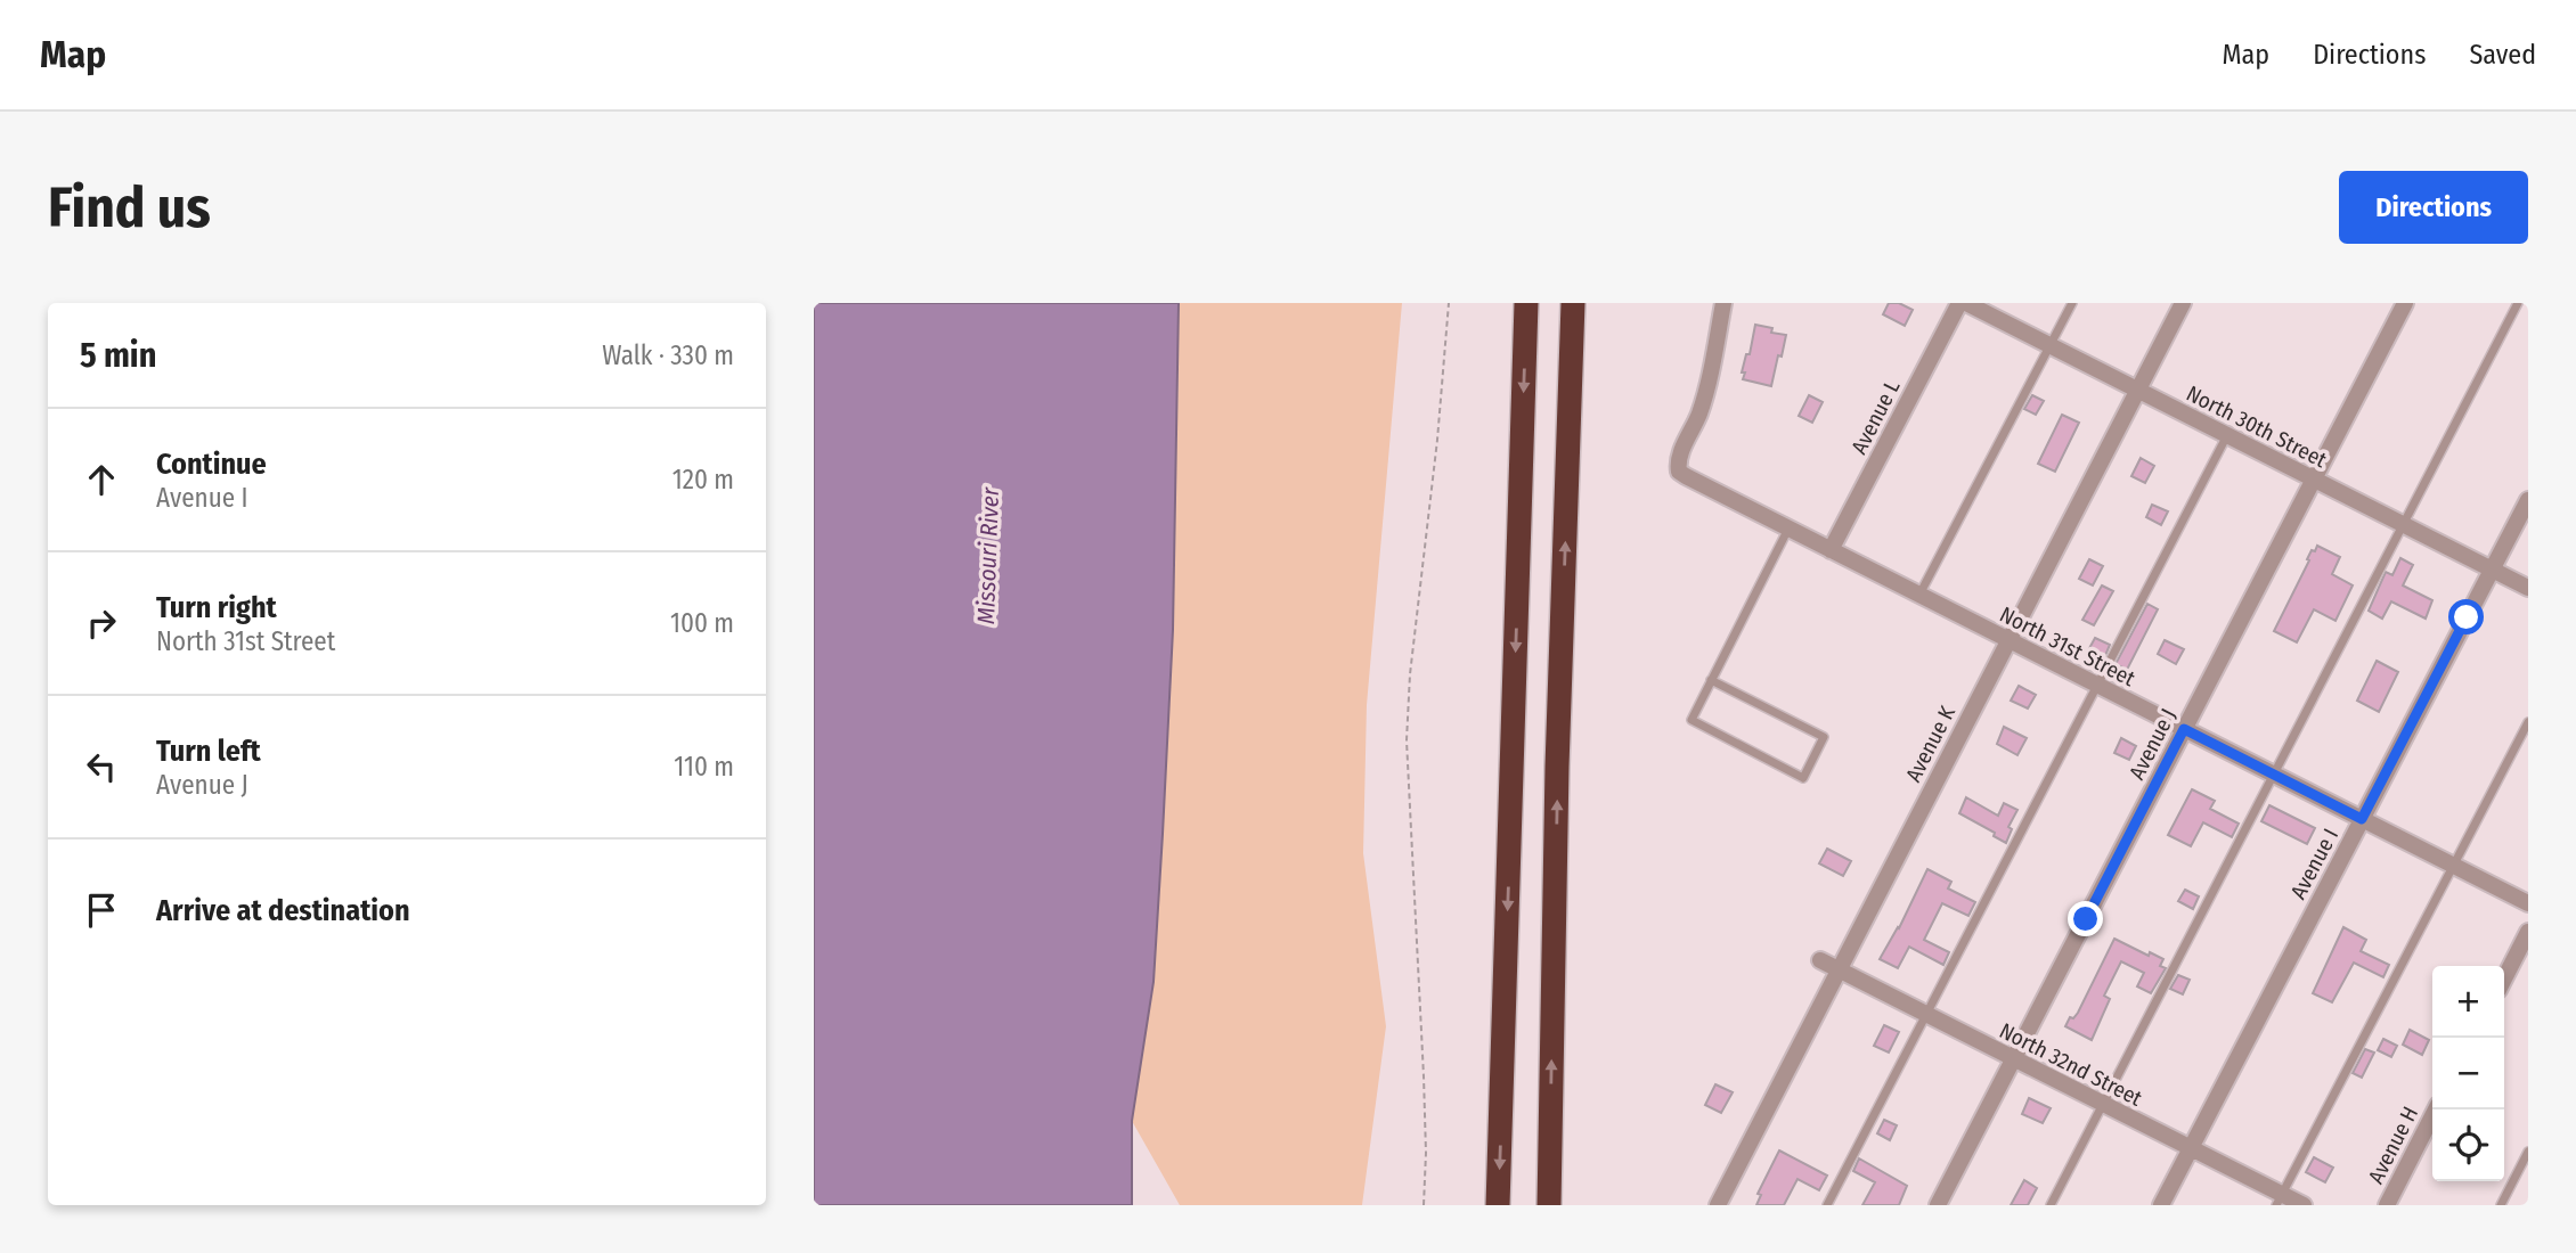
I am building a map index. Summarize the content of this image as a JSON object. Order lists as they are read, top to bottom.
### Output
{
  "streets": {
    "street": [
      "Avenue L",
      "North 30th Street",
      "North 31st Street",
      "Avenue K",
      "Avenue J",
      "Avenue I",
      "North 32nd Street",
      "Avenue H"
    ]
  },
  "crossings": [
    ["Avenue L", "North 31st Street"],
    ["North 30th Street", "Avenue K"],
    ["North 30th Street", "Avenue J"],
    ["North 30th Street", "Avenue I"],
    ["North 31st Street", "Avenue K"],
    ["North 31st Street", "Avenue J"],
    ["North 31st Street", "Avenue I"],
    ["Avenue K", "North 32nd Street"],
    ["Avenue J", "North 32nd Street"],
    ["Avenue I", "North 32nd Street"]
  ],
  "water": ["Missouri River"],
  "page": {
    "header": "Map",
    "nav": ["Map", "Directions", "Saved"],
    "buttons": "Directions",
    "title": "Find us",
    "heading": ["5 min", "Walk · 330 m"],
    "list": [
      ["Continue", "Avenue I", "120 m"],
      ["Turn right", "North 31st Street", "100 m"],
      ["Turn left", "Avenue J", "110 m"],
      "Arrive at destination"
    ],
    "map_buttons": ["+", "−"]
  }
}
